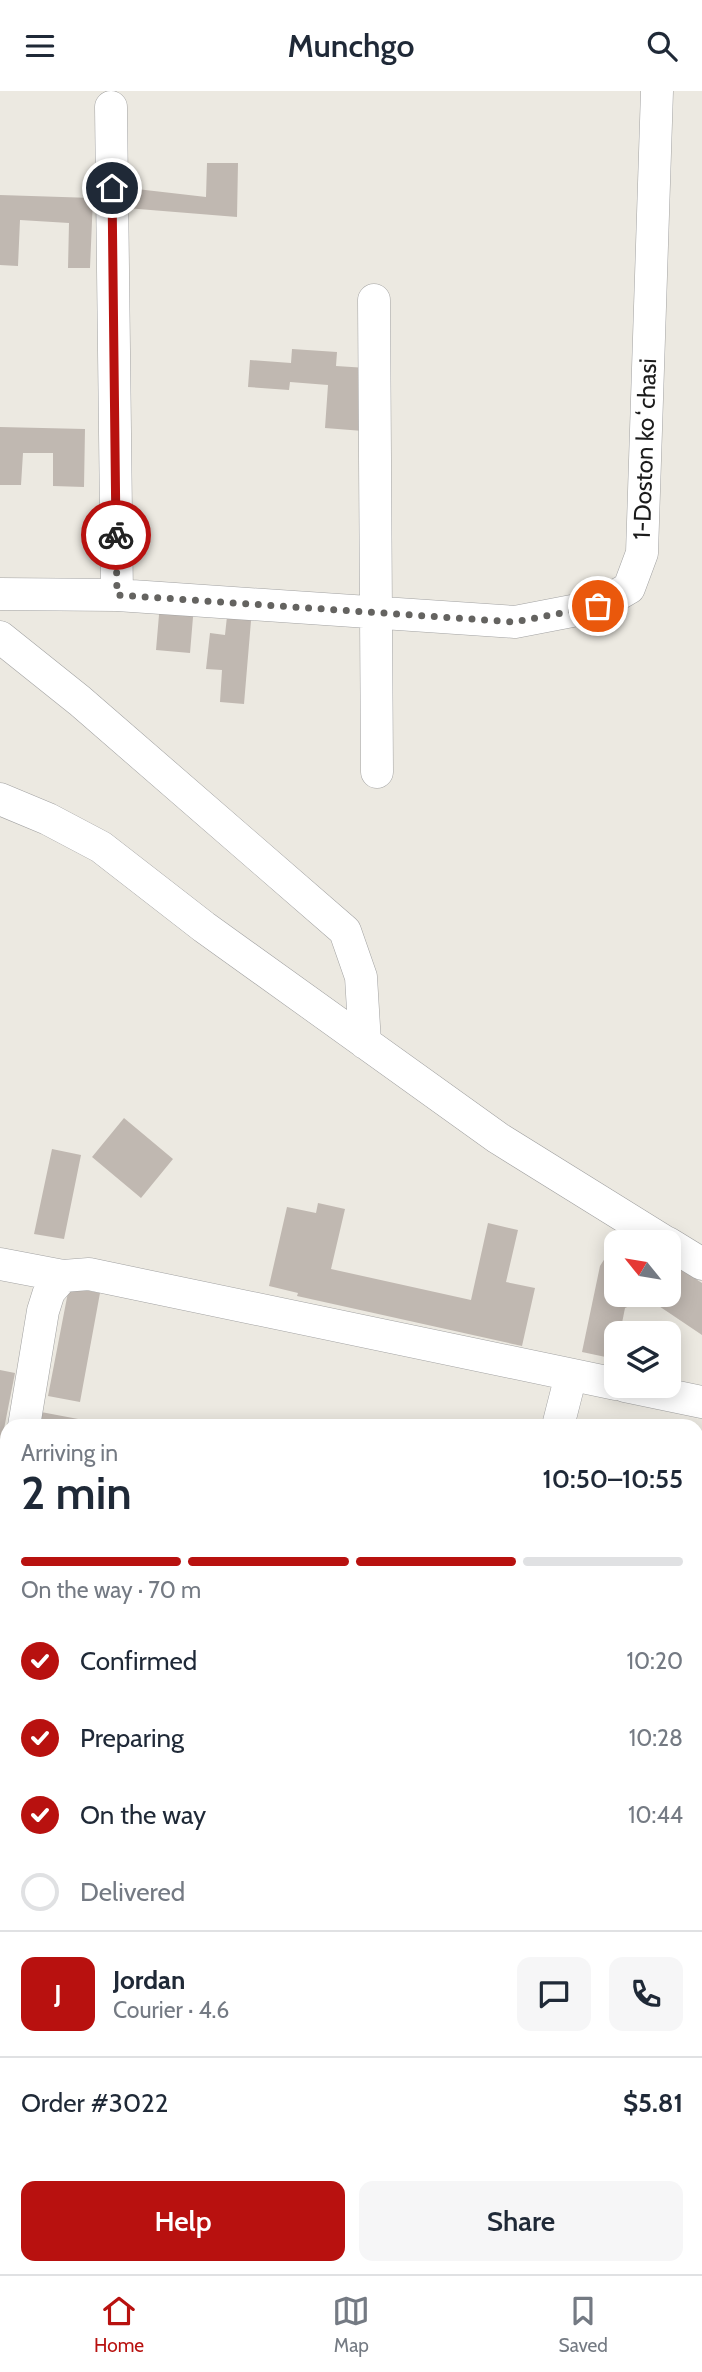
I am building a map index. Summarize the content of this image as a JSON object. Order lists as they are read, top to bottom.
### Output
{
  "streets": {
    "street": ["1-Doston koʻchasi"]
  },
  "north": "top left",
  "page": {
    "header": "Munchgo",
    "heading": ["2 min", "Arriving in", "10:50–10:55"],
    "panel": [
      "Jordan",
      "Courier · 4.6",
      "Order #3022",
      "$5.81"
    ],
    "bar": "On the way · 70 m",
    "list": [
      ["Confirmed", "10:20"],
      ["Preparing", "10:28"],
      ["On the way", "10:44"],
      "Delivered"
    ],
    "round": "J",
    "buttons": ["Help", "Share"],
    "tabs": ["Home", "Map", "Saved"]
  }
}
